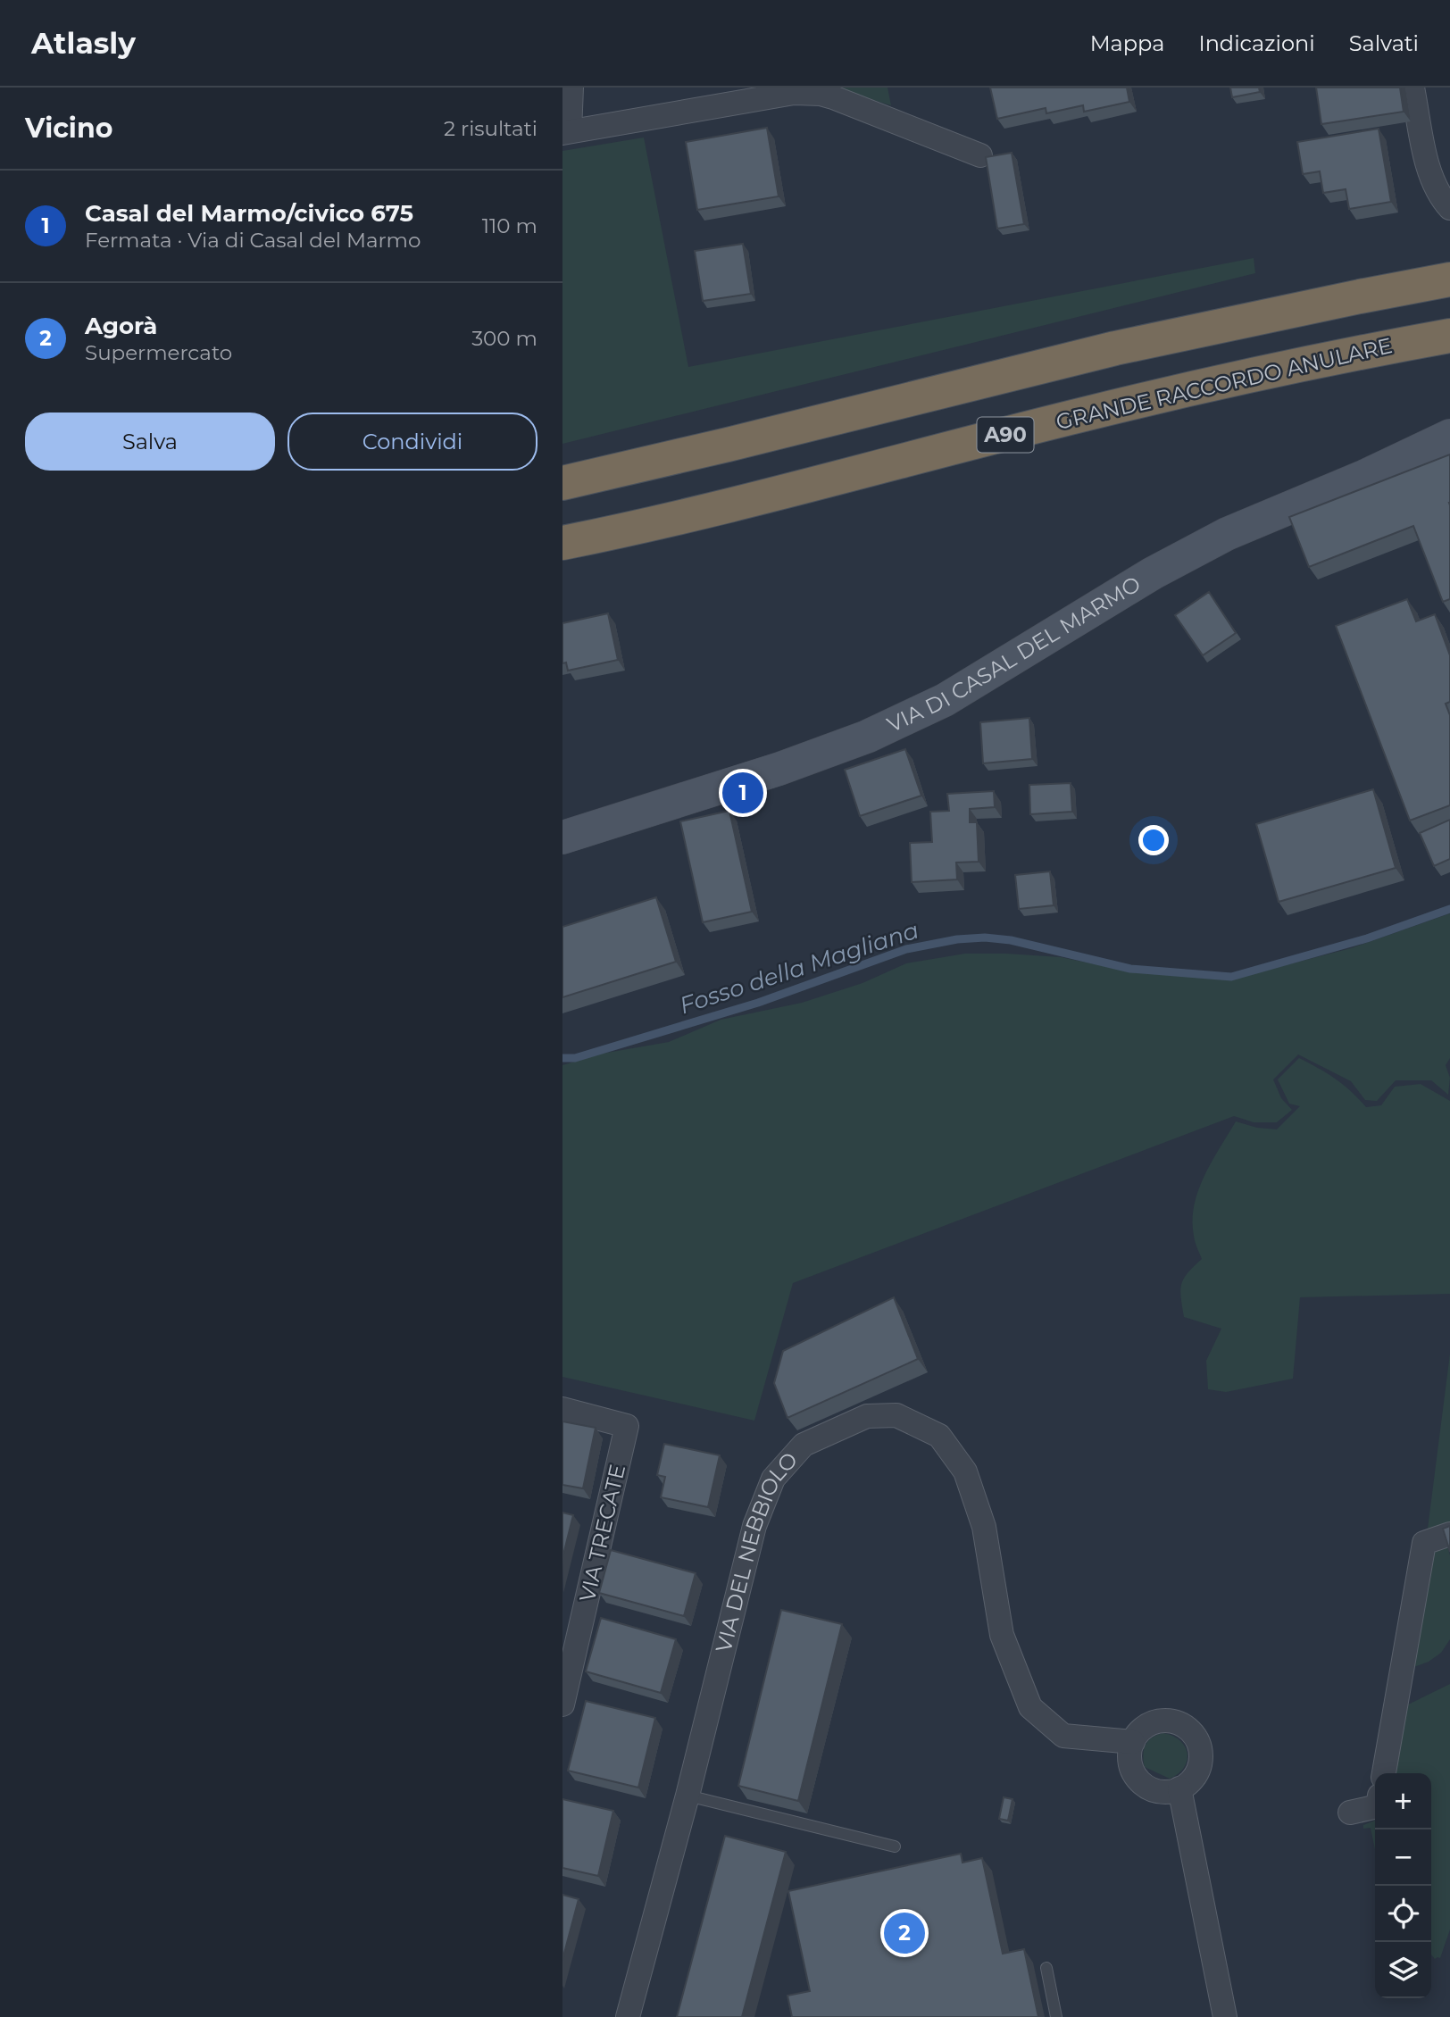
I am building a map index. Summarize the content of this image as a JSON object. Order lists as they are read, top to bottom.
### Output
{
  "streets": {
    "highway": ["GRANDE RACCORDO ANULARE", "A90"],
    "main road": ["VIA DI CASAL DEL MARMO"],
    "street": ["VIA TRECATE", "VIA DEL NEBBIOLO"]
  },
  "water": ["Fosso della Magliana"],
  "page": {
    "header": "Atlasly",
    "nav": ["Mappa", "Indicazioni", "Salvati"],
    "heading": ["Vicino", "2 risultati"],
    "list": [
      {
        "mark": "1",
        "name": "Casal del Marmo/civico 675",
        "note": "Fermata · Via di Casal del Marmo",
        "value": "110 m"
      },
      {
        "mark": "2",
        "name": "Agorà",
        "note": "Supermercato",
        "value": "300 m"
      }
    ],
    "buttons": ["Salva", "Condividi"],
    "pins": ["1", "2"],
    "map_buttons": ["+", "−"]
  }
}
